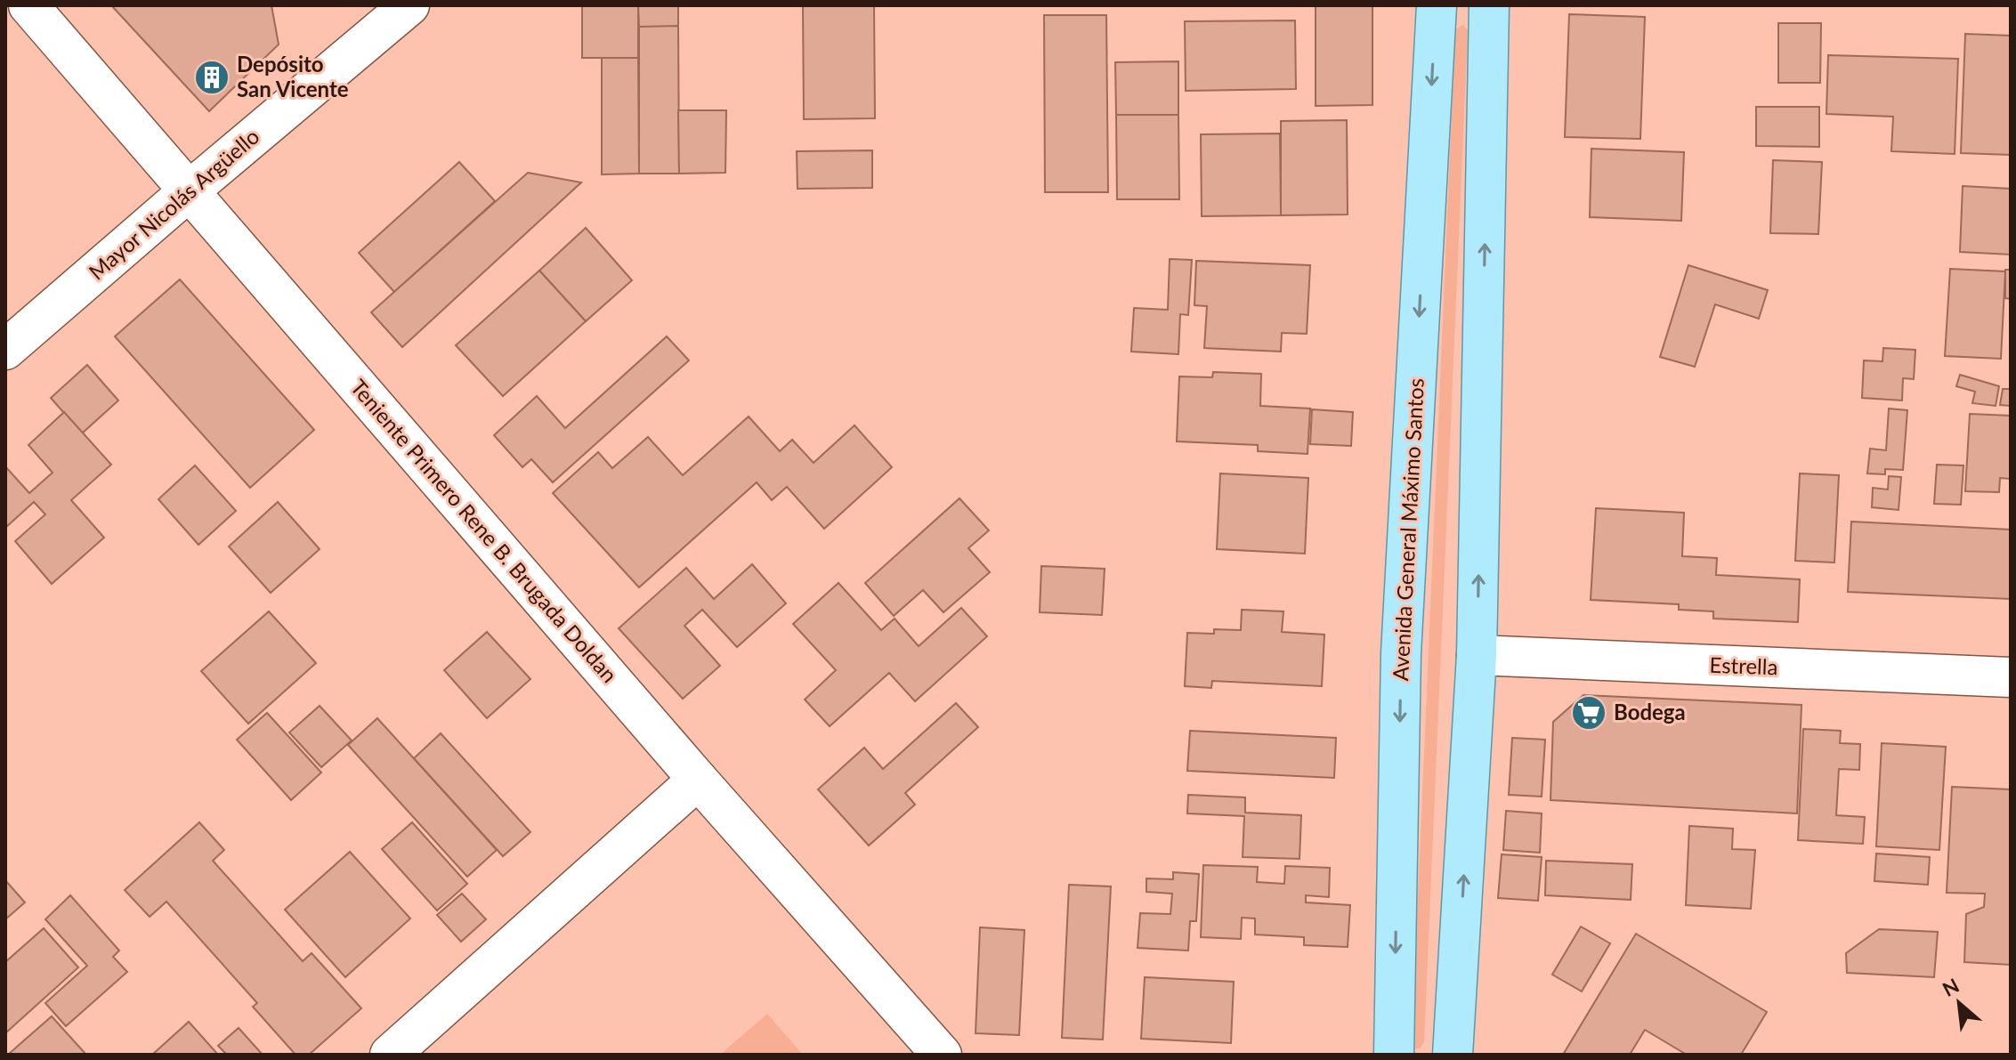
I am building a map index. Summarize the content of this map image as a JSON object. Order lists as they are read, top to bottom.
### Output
{
  "streets": {
    "main road": ["Avenida General Máximo Santos"],
    "street": ["Mayor Nicolás Argüello", "Teniente Primero Rene B. Brugada Doldan", "Estrella"]
  },
  "crossings": [
    ["Mayor Nicolás Argüello", "Teniente Primero Rene B. Brugada Doldan"]
  ],
  "places": {
    "building": ["Depósito San Vicente"],
    "supermarket": ["Bodega"]
  },
  "north": "top left"
}
